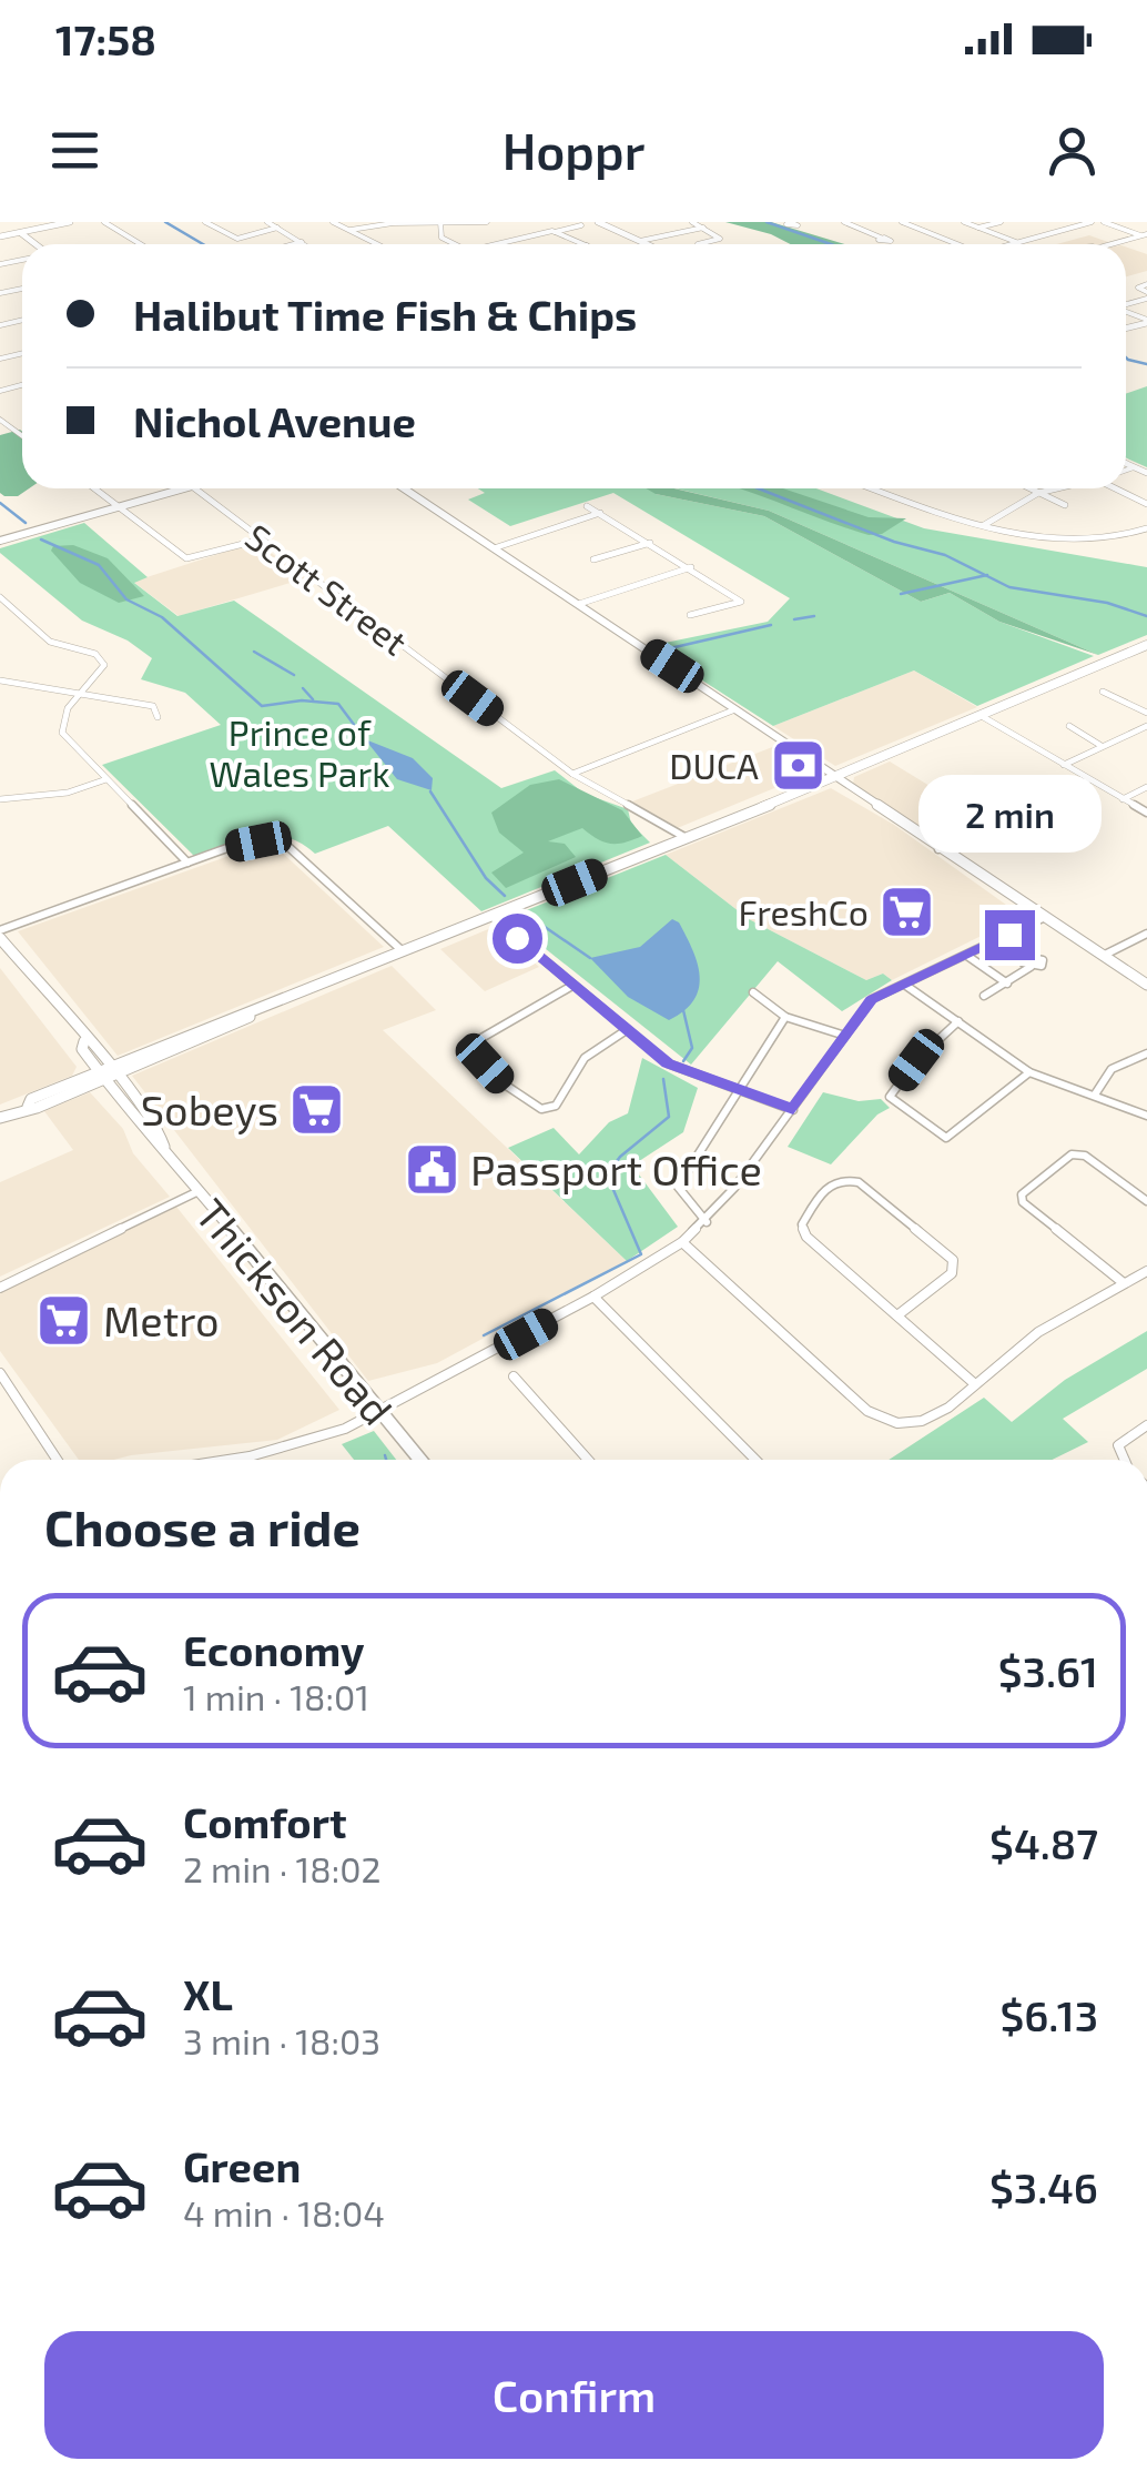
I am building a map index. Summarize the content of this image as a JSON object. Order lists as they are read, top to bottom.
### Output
{
  "streets": {
    "main road": ["Thickson Road"],
    "street": ["Scott Street"]
  },
  "parks": ["Prince of Wales Park"],
  "places": {
    "bank": ["DUCA"],
    "supermarket": ["FreshCo", "Sobeys", "Metro"],
    "public building": ["Passport Office"]
  },
  "page": {
    "status": "17:58",
    "header": "Hoppr",
    "banner": ["Halibut Time Fish & Chips", "Nichol Avenue"],
    "bubble": "2 min",
    "heading": "Choose a ride",
    "list": [
      {
        "name": "Economy",
        "note": "1 min · 18:01",
        "value": "$3.61"
      },
      {
        "name": "Comfort",
        "note": "2 min · 18:02",
        "value": "$4.87"
      },
      {
        "name": "XL",
        "note": "3 min · 18:03",
        "value": "$6.13"
      },
      {
        "name": "Green",
        "note": "4 min · 18:04",
        "value": "$3.46"
      }
    ],
    "buttons": "Confirm"
  }
}
